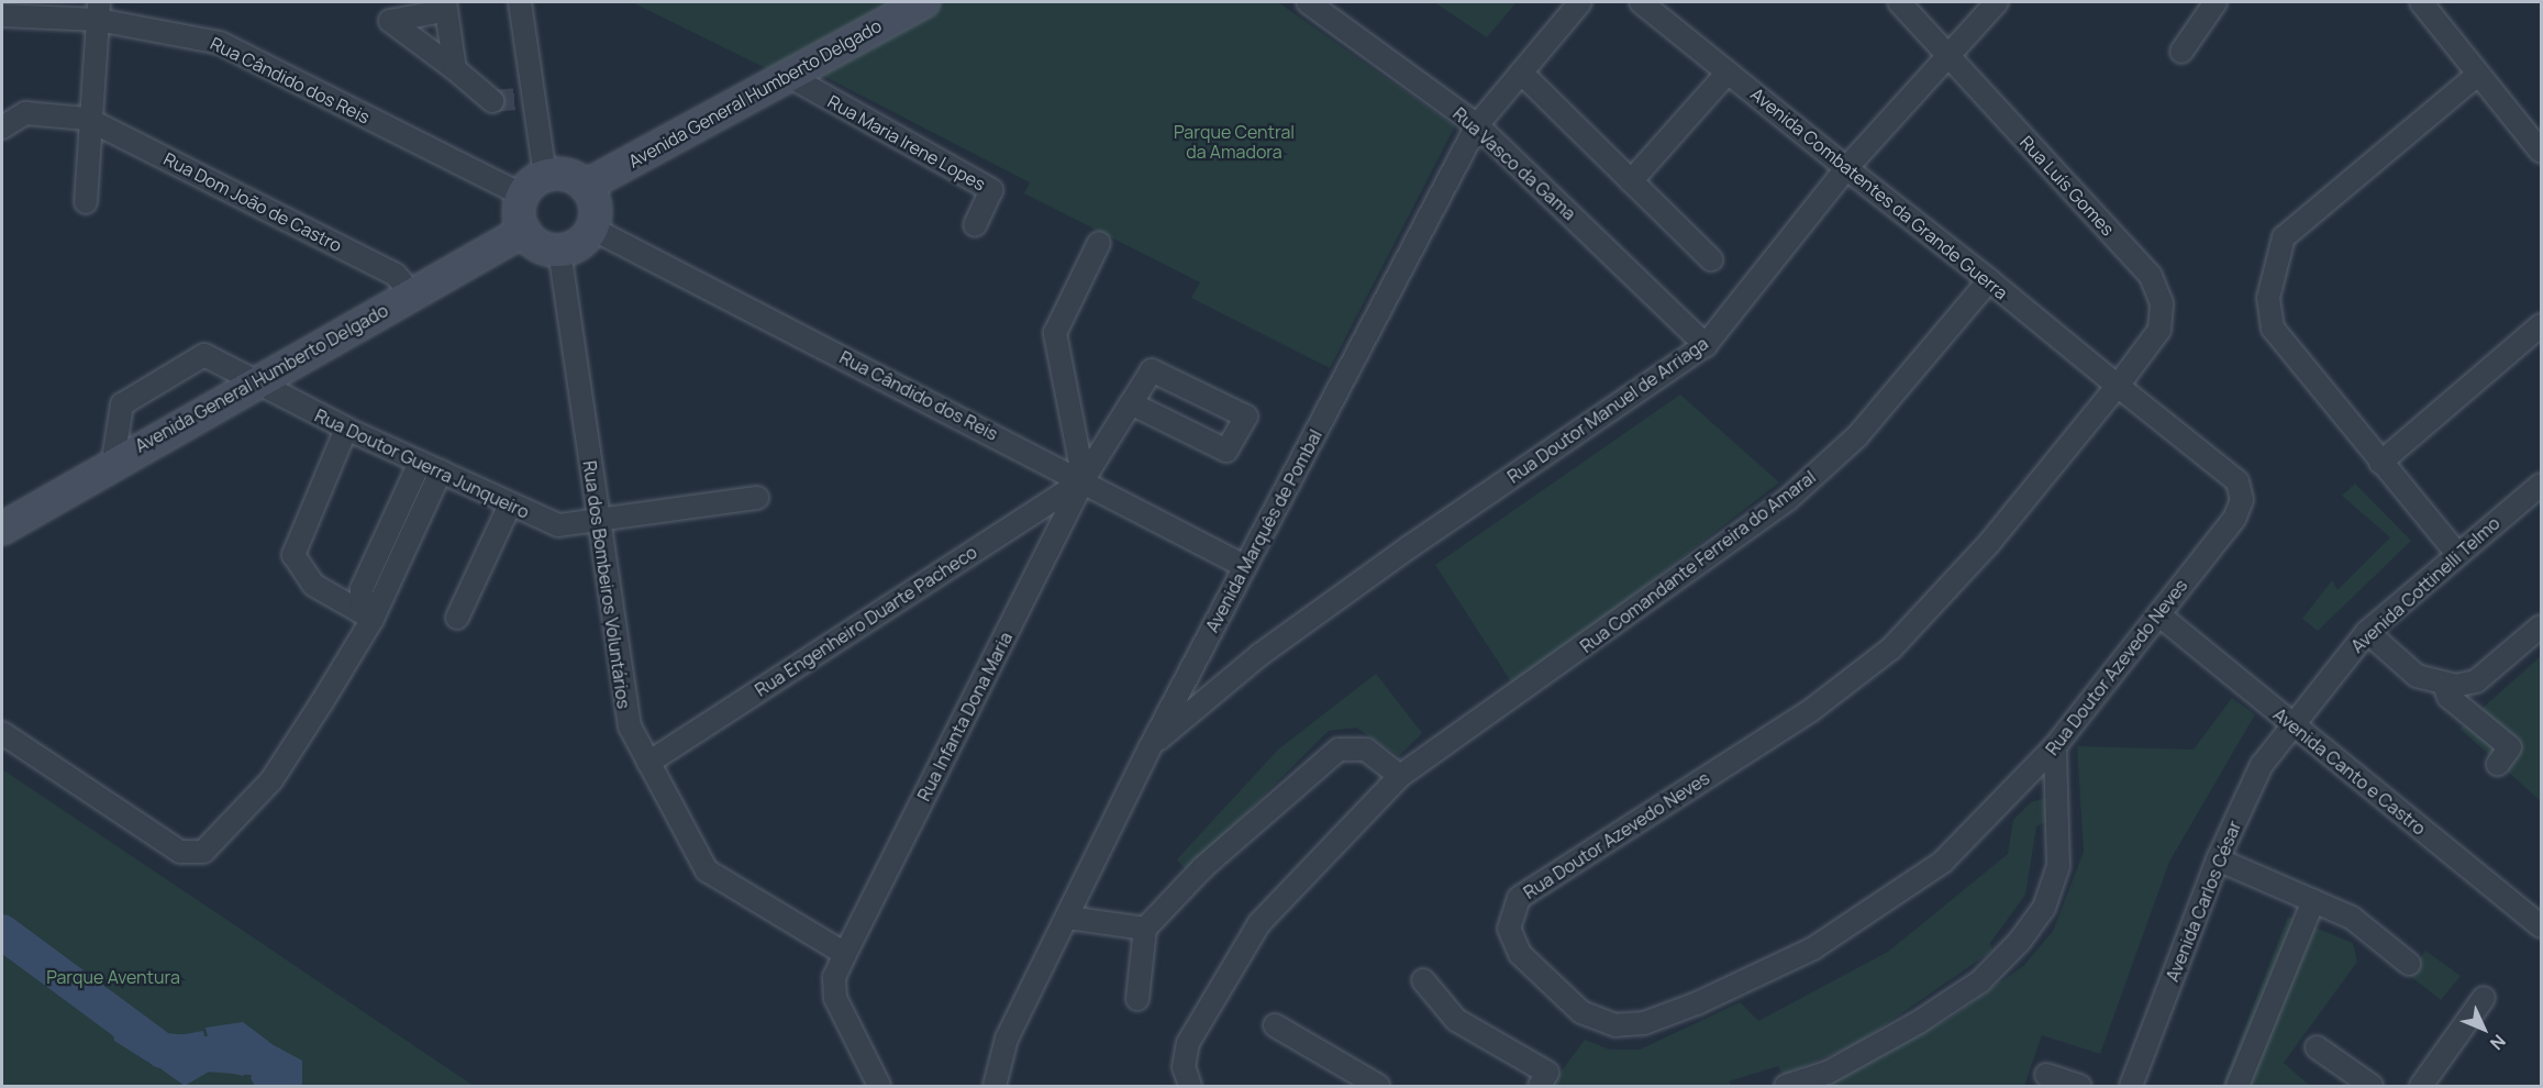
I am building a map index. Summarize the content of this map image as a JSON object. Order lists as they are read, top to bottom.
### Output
{
  "streets": {
    "street": [
      "Rua Cândido dos Reis",
      "Avenida General Humberto Delgado",
      "Rua Maria Irene Lopes",
      "Rua Vasco da Gama",
      "Rua Luís Gomes",
      "Avenida Combatentes da Grande Guerra",
      "Rua Dom João de Castro",
      "Rua Doutor Manuel de Arriaga",
      "Rua Doutor Guerra Junqueiro",
      "Avenida Marquês de Pombal",
      "Rua Comandante Ferreira do Amaral",
      "Rua dos Bombeiros Voluntários",
      "Avenida Cottinelli Telmo",
      "Rua Engenheiro Duarte Pacheco",
      "Rua Doutor Azevedo Neves",
      "Rua Infanta Dona Maria",
      "Avenida Canto e Castro",
      "Avenida Carlos César"
    ]
  },
  "crossings": [
    ["Rua Cândido dos Reis", "Avenida General Humberto Delgado"],
    ["Rua Cândido dos Reis", "Avenida Marquês de Pombal"],
    ["Rua Cândido dos Reis", "Rua dos Bombeiros Voluntários"],
    ["Rua Cândido dos Reis", "Rua Engenheiro Duarte Pacheco"],
    ["Rua Cândido dos Reis", "Rua Infanta Dona Maria"],
    ["Avenida General Humberto Delgado", "Rua Maria Irene Lopes"],
    ["Avenida General Humberto Delgado", "Rua Dom João de Castro"],
    ["Avenida General Humberto Delgado", "Rua Doutor Guerra Junqueiro"],
    ["Avenida General Humberto Delgado", "Rua dos Bombeiros Voluntários"],
    ["Rua Vasco da Gama", "Rua Doutor Manuel de Arriaga"],
    ["Rua Vasco da Gama", "Avenida Marquês de Pombal"],
    ["Rua Luís Gomes", "Avenida Combatentes da Grande Guerra"],
    ["Rua Luís Gomes", "Rua Doutor Manuel de Arriaga"],
    ["Rua Luís Gomes", "Rua Doutor Azevedo Neves"],
    ["Avenida Combatentes da Grande Guerra", "Rua Doutor Manuel de Arriaga"],
    ["Avenida Combatentes da Grande Guerra", "Rua Comandante Ferreira do Amaral"],
    ["Avenida Combatentes da Grande Guerra", "Rua Doutor Azevedo Neves"],
    ["Rua Doutor Manuel de Arriaga", "Avenida Marquês de Pombal"],
    ["Rua Doutor Guerra Junqueiro", "Rua dos Bombeiros Voluntários"],
    ["Rua dos Bombeiros Voluntários", "Rua Engenheiro Duarte Pacheco"],
    ["Rua dos Bombeiros Voluntários", "Rua Infanta Dona Maria"],
    ["Avenida Cottinelli Telmo", "Avenida Canto e Castro"],
    ["Avenida Cottinelli Telmo", "Avenida Carlos César"],
    ["Rua Engenheiro Duarte Pacheco", "Rua Infanta Dona Maria"],
    ["Rua Doutor Azevedo Neves", "Avenida Canto e Castro"],
    ["Avenida Canto e Castro", "Avenida Carlos César"]
  ],
  "parks": ["Parque Central da Amadora", "Parque Aventura"],
  "north": "bottom right"
}
